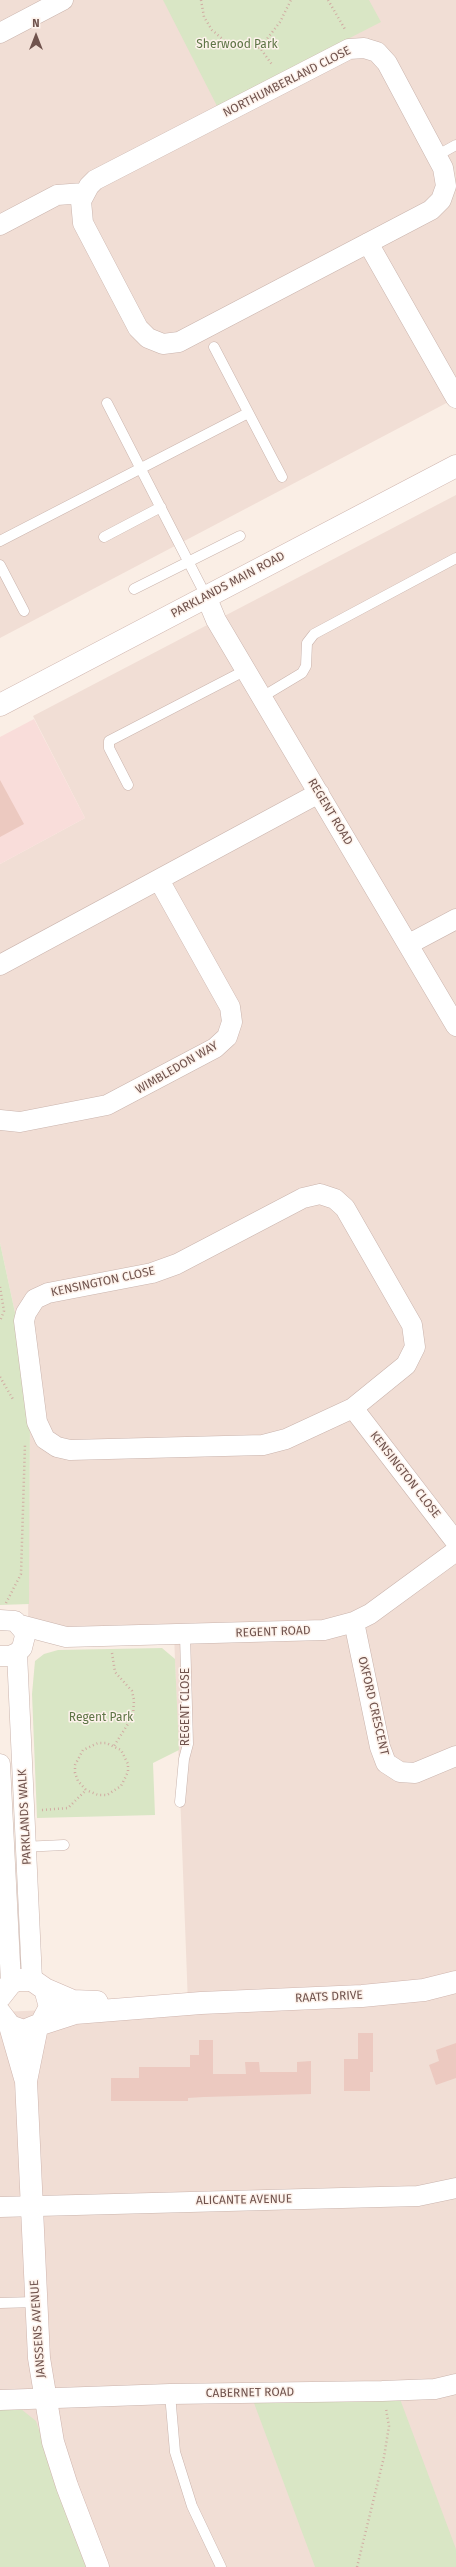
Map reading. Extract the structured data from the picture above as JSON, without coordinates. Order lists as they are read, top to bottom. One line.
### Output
{"streets":{"street":["NORTHUMBERLAND CLOSE","PARKLANDS MAIN ROAD","REGENT ROAD","WIMBLEDON WAY","KENSINGTON CLOSE","OXFORD CRESCENT","PARKLANDS WALK","RAATS DRIVE","ALICANTE AVENUE","JANSSENS AVENUE","CABERNET ROAD"],"lane":["REGENT CLOSE"]},"crossings":[["PARKLANDS MAIN ROAD","REGENT ROAD"],["REGENT ROAD","OXFORD CRESCENT"],["REGENT ROAD","REGENT CLOSE"],["REGENT ROAD","PARKLANDS WALK"],["PARKLANDS WALK","RAATS DRIVE"],["PARKLANDS WALK","JANSSENS AVENUE"],["RAATS DRIVE","JANSSENS AVENUE"],["ALICANTE AVENUE","JANSSENS AVENUE"],["JANSSENS AVENUE","CABERNET ROAD"]],"parks":["Sherwood Park","Regent Park"],"north":"top"}
